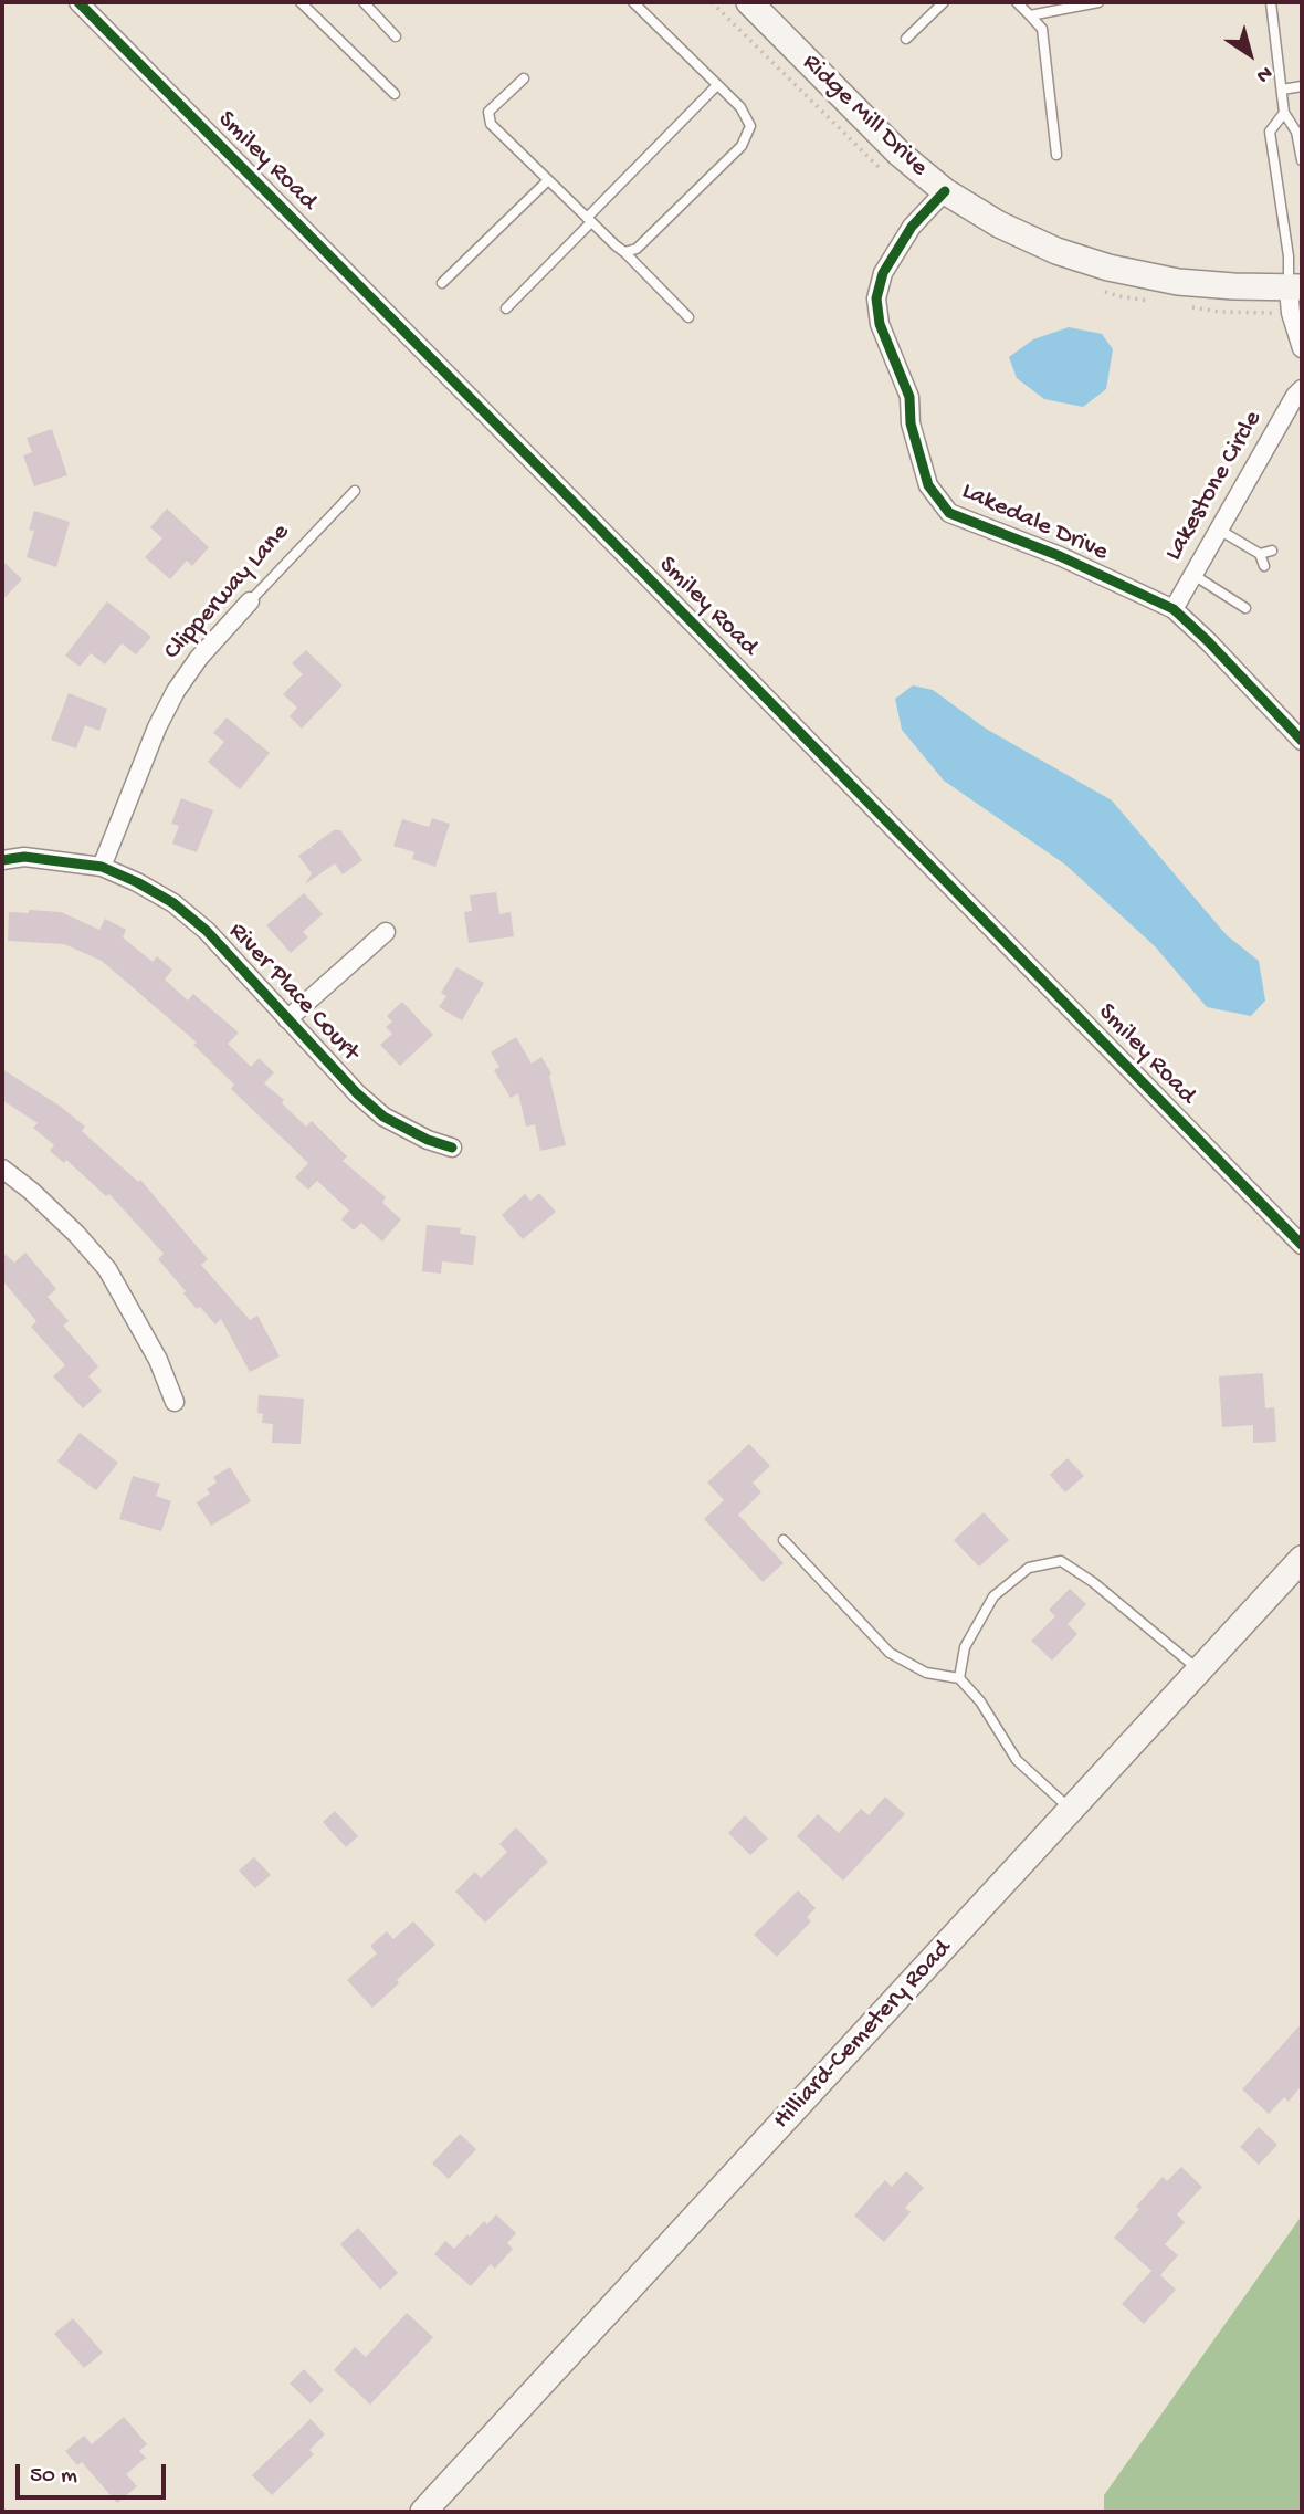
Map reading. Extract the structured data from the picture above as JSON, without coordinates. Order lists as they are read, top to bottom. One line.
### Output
{"streets":{"main road":["Ridge Mill Drive","Hilliard-Cemetery Road"],"street":["Smiley Road","Lakestone Circle","Lakedale Drive","Clipperway Lane","River Place Court"]},"crossings":[["Ridge Mill Drive","Lakedale Drive"],["Lakestone Circle","Lakedale Drive"],["Clipperway Lane","River Place Court"]],"scale_bar":"50 m","north":"bottom right"}
